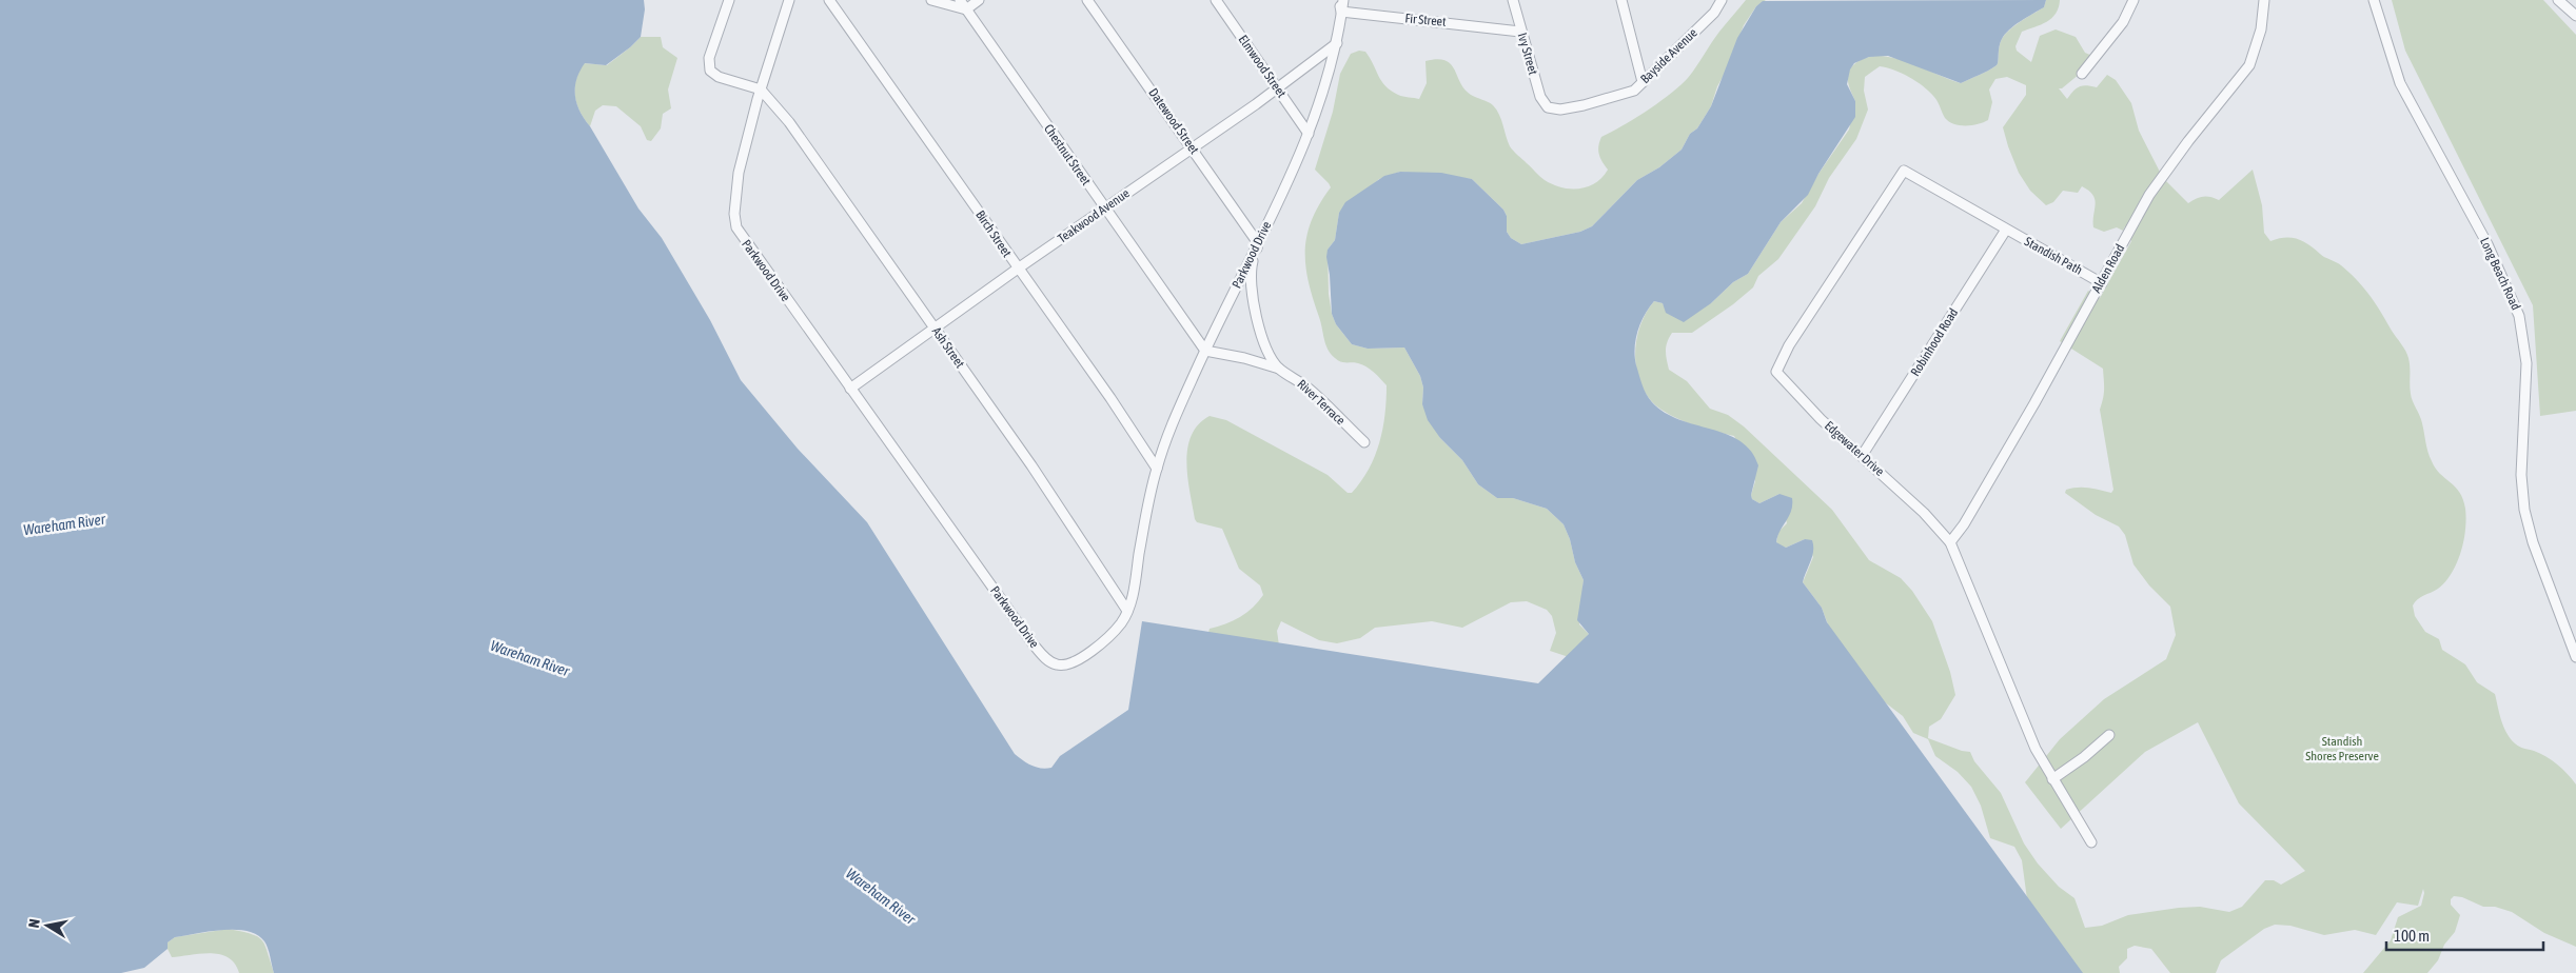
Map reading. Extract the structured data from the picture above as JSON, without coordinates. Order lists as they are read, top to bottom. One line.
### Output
{"streets":{"street":["Fir Street","Ivy Street","Bayside Avenue","Elmwood Street","Datewood Street","Chestnut Street","Teakwood Avenue","Birch Street","Parkwood Drive","Standish Path","Alden Road","Long Beach Road","Robinhood Road","Ash Street","River Terrace","Edgewater Drive"]},"crossings":[["Fir Street","Ivy Street"],["Fir Street","Parkwood Drive"],["Ivy Street","Bayside Avenue"],["Elmwood Street","Teakwood Avenue"],["Elmwood Street","Parkwood Drive"],["Datewood Street","Teakwood Avenue"],["Datewood Street","Parkwood Drive"],["Datewood Street","River Terrace"],["Chestnut Street","Teakwood Avenue"],["Chestnut Street","Parkwood Drive"],["Teakwood Avenue","Birch Street"],["Teakwood Avenue","Parkwood Drive"],["Teakwood Avenue","Ash Street"],["Birch Street","Parkwood Drive"],["Parkwood Drive","Ash Street"],["Parkwood Drive","River Terrace"],["Standish Path","Alden Road"],["Standish Path","Robinhood Road"],["Standish Path","Edgewater Drive"],["Alden Road","Edgewater Drive"],["Robinhood Road","Edgewater Drive"]],"water":["Wareham River"],"parks":["Standish Shores Preserve"],"scale_bar":"100 m","north":"left"}
